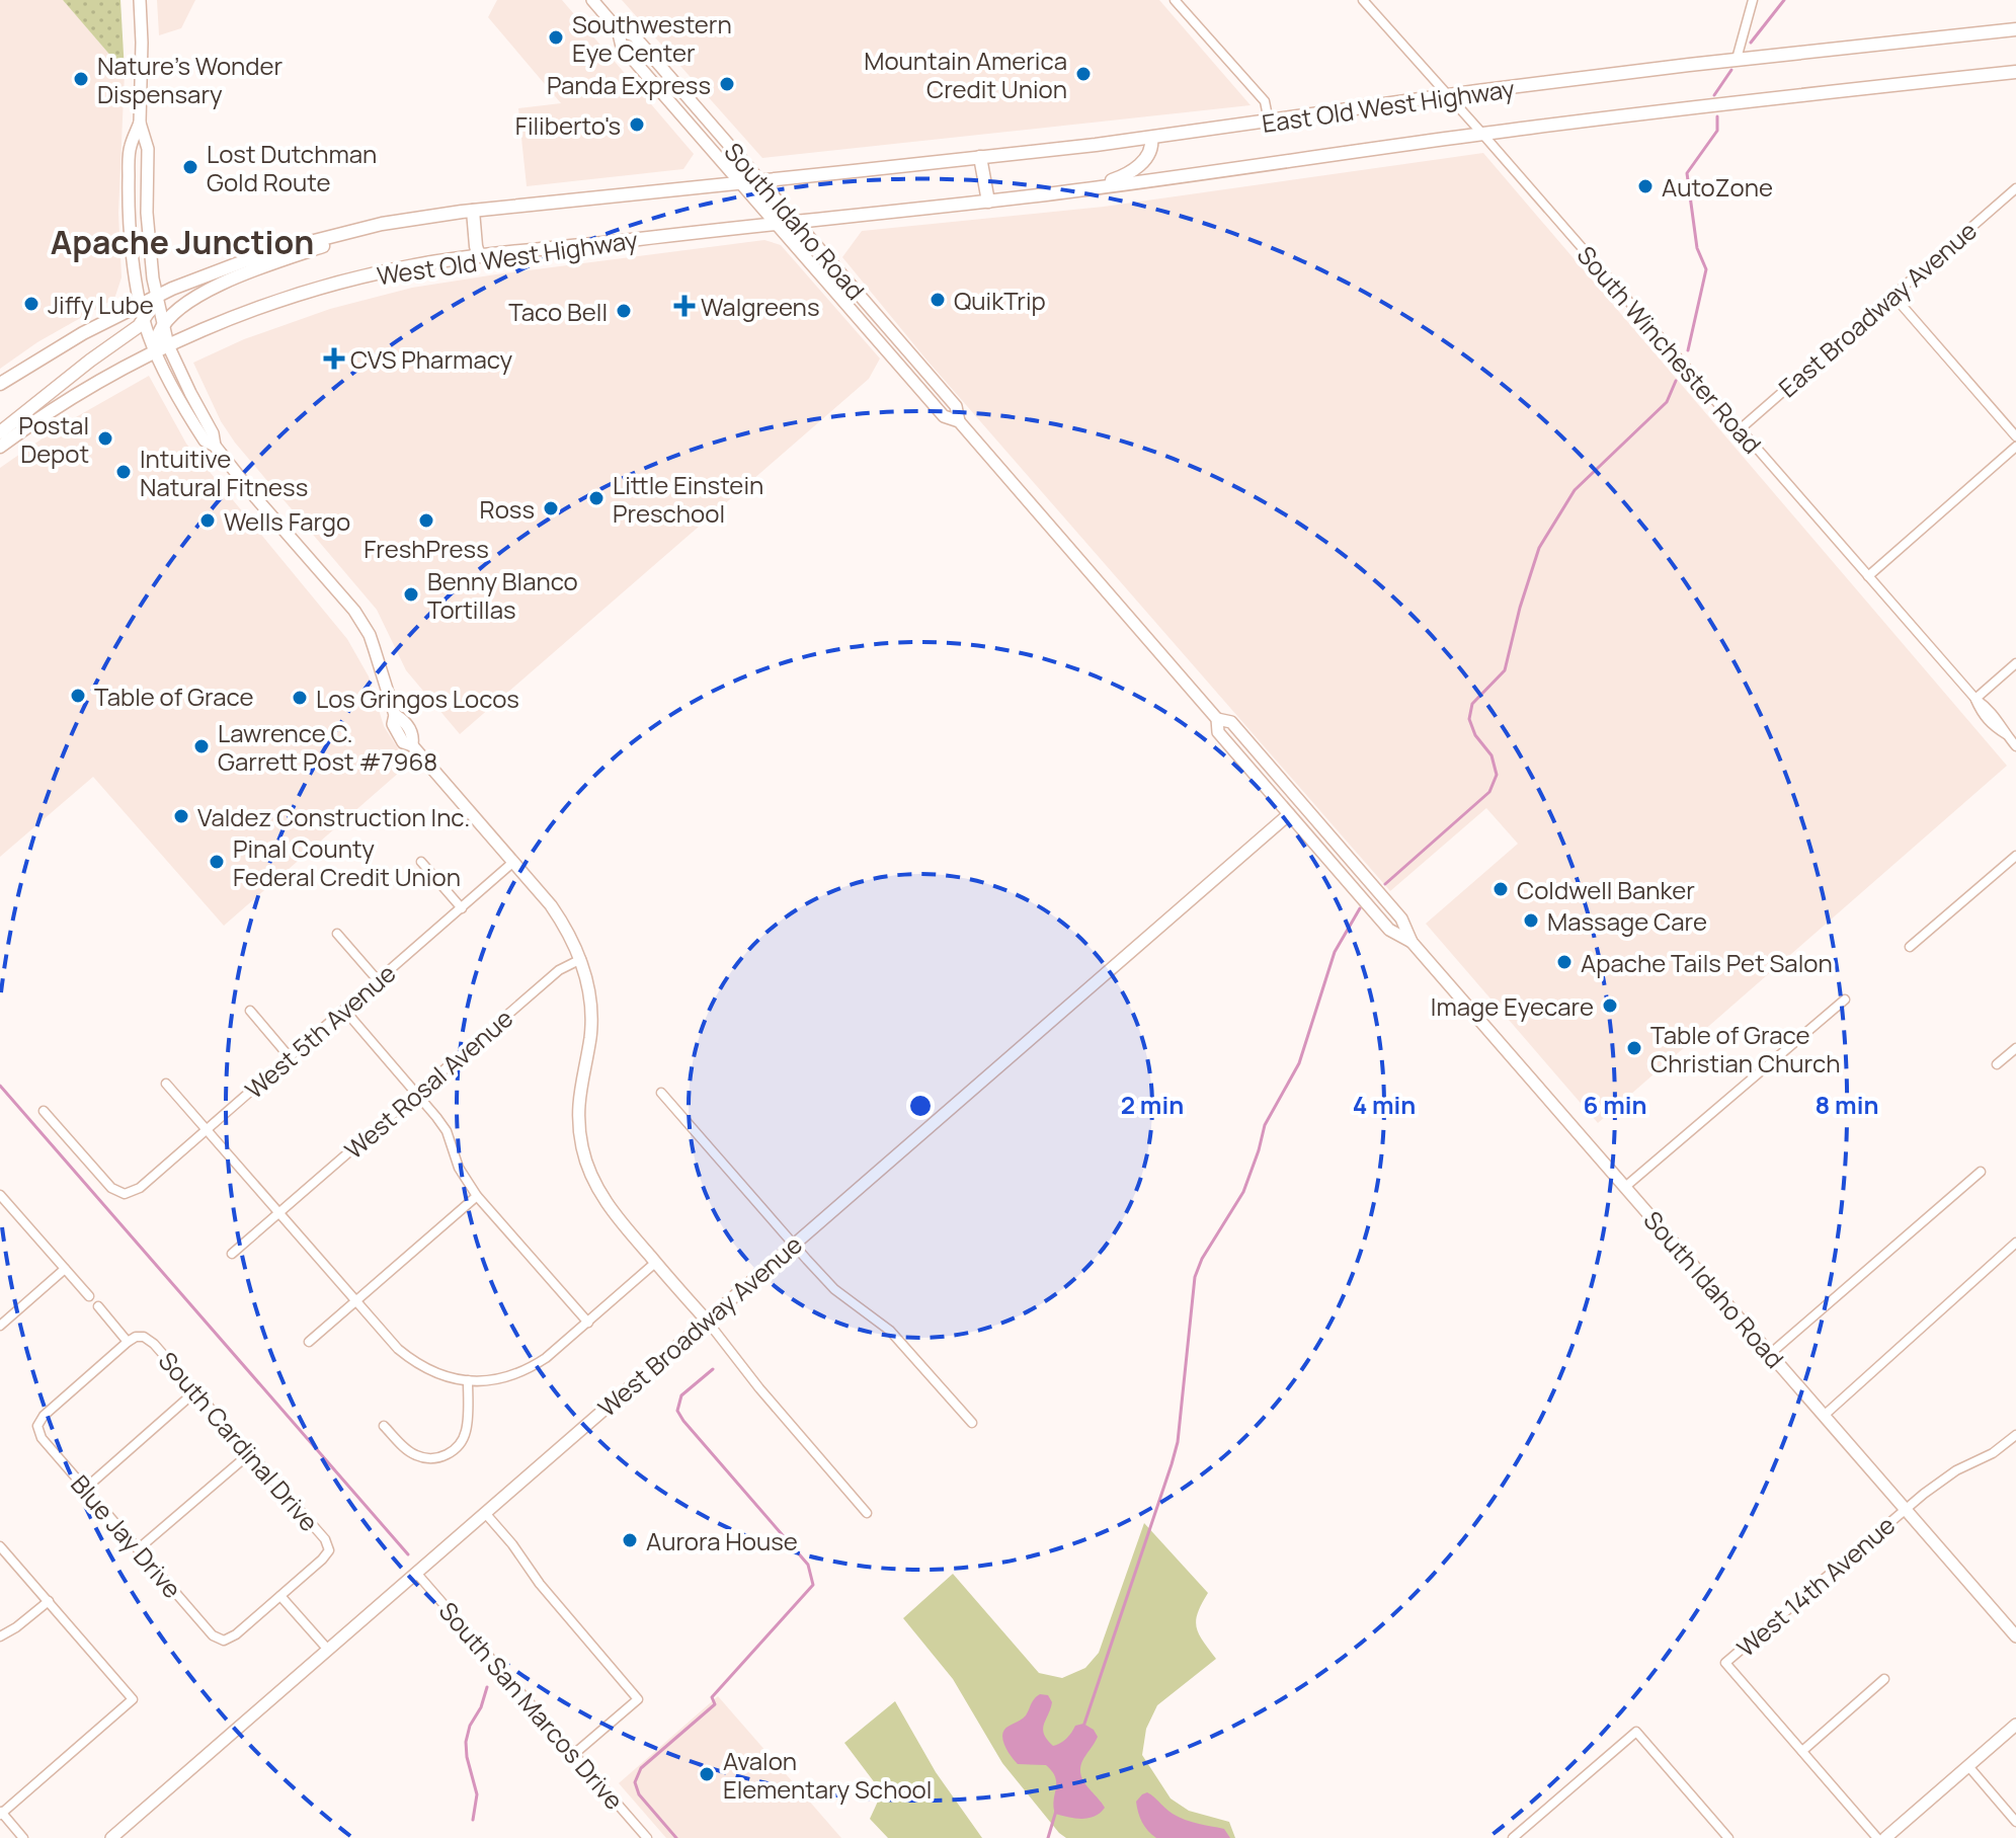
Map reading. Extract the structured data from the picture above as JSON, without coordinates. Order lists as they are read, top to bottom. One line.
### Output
{"streets":{"main road":["East Old West Highway","South Idaho Road","West Old West Highway","West Broadway Avenue"],"street":["East Broadway Avenue","South Winchester Road","West 5th Avenue","West Rosal Avenue","South Cardinal Drive","Blue Jay Drive","West 14th Avenue","South San Marcos Drive"]},"crossings":[["East Old West Highway","South Idaho Road"],["East Old West Highway","West Old West Highway"],["East Old West Highway","South Winchester Road"],["South Idaho Road","West Old West Highway"],["South Idaho Road","West Broadway Avenue"],["South Idaho Road","West 14th Avenue"],["East Broadway Avenue","South Winchester Road"],["West Broadway Avenue","South San Marcos Drive"],["South Cardinal Drive","Blue Jay Drive"]],"districts":["Apache Junction"],"places":{"other":["Southwestern Eye Center","Mountain America Credit Union","Nature's Wonder Dispensary","Panda Express","Filiberto's","Lost Dutchman Gold Route","AutoZone","QuikTrip","Jiffy Lube","Taco Bell","Postal Depot","Intuitive Natural Fitness","Little Einstein Preschool","Ross","Wells Fargo","FreshPress","Benny Blanco Tortillas","Table of Grace","Los Gringos Locos","Lawrence C. Garrett Post #7968","Valdez Construction Inc.","Pinal County Federal Credit Union","Coldwell Banker","Massage Care","Apache Tails Pet Salon","Image Eyecare","Table of Grace Christian Church","Aurora House","Avalon Elementary School"],"health":["Walgreens","CVS Pharmacy"]},"rings":["2 min","4 min","6 min","8 min"]}
